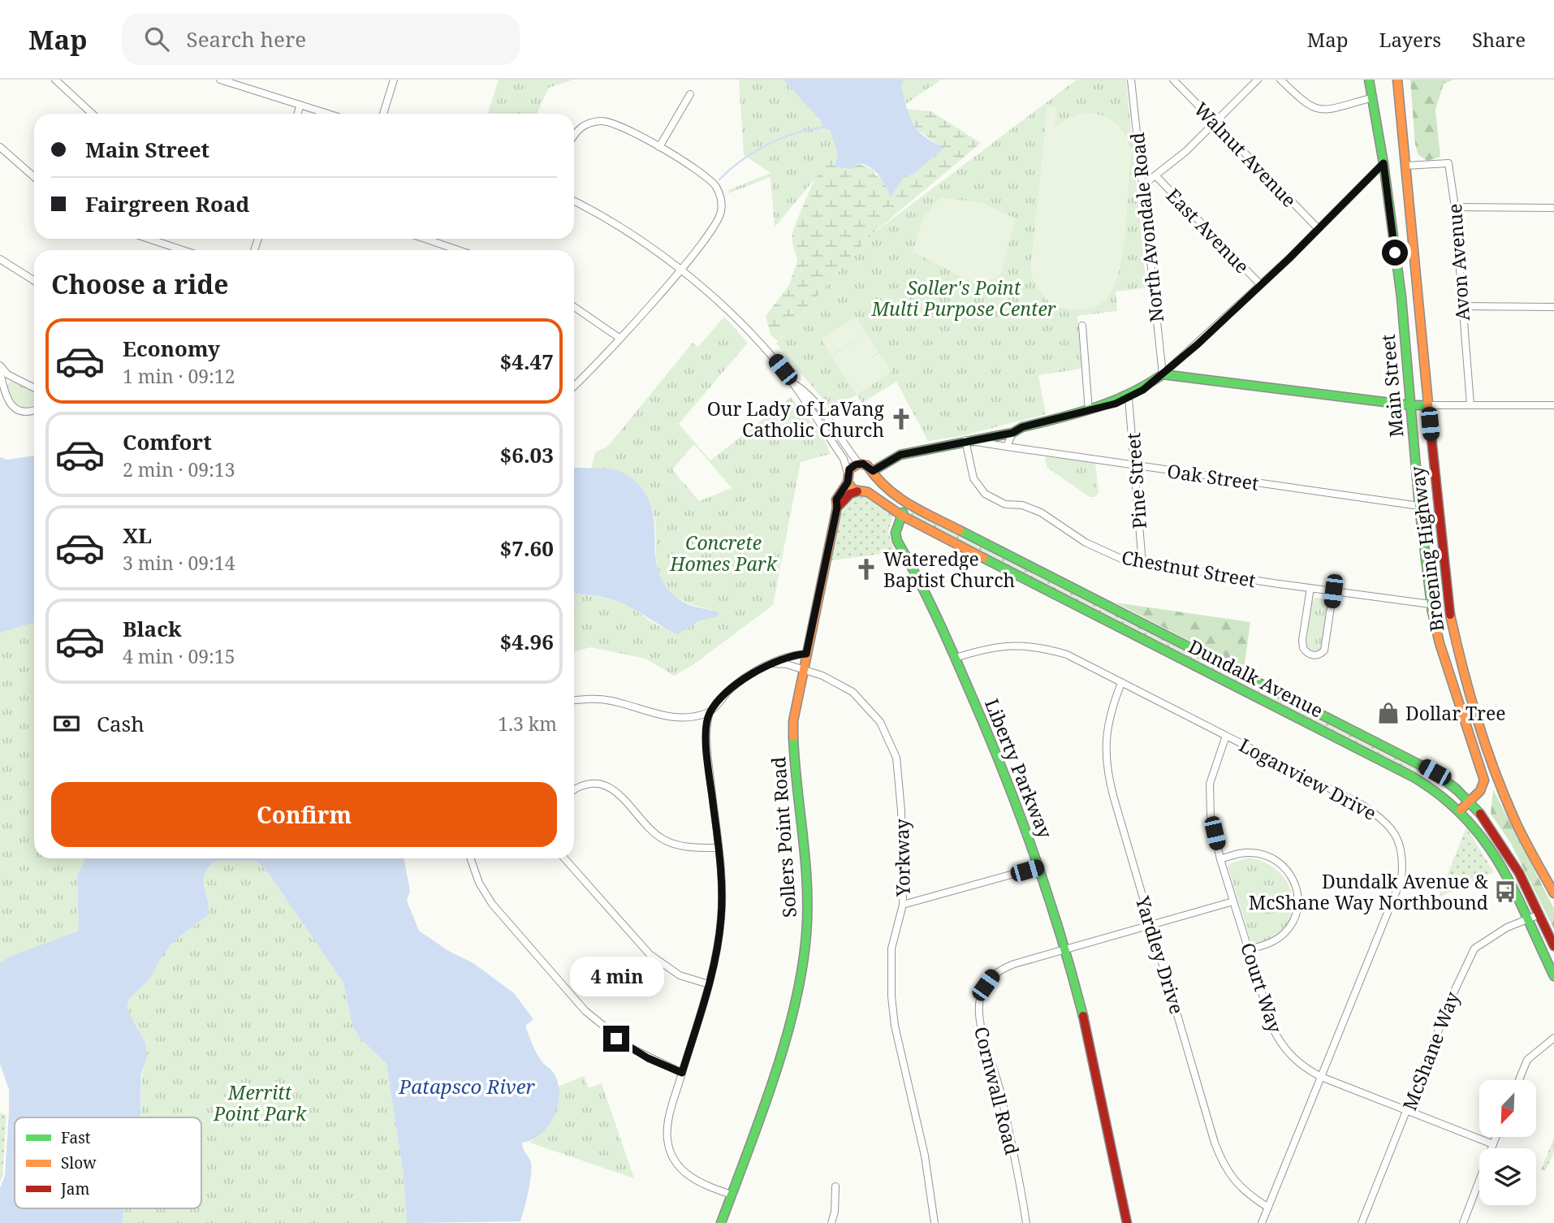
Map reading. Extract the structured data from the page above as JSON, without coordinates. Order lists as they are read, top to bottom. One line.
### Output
{"streets":{"main road":["Main Street","Broening Highway","Dundalk Avenue","Liberty Parkway","Sollers Point Road"],"street":["Walnut Avenue","North Avondale Road","East Avenue","Avon Avenue","Oak Street","Pine Street","Chestnut Street","Loganview Drive","Yorkway","Yardley Drive","Court Way","McShane Way","Cornwall Road"]},"crossings":[["Avon Avenue","Broening Highway"],["Main Street","Oak Street"],["Main Street","Chestnut Street"],["Main Street","Dundalk Avenue"],["Oak Street","Pine Street"],["Oak Street","Chestnut Street"],["Pine Street","Chestnut Street"],["Dundalk Avenue","Liberty Parkway"],["Dundalk Avenue","Sollers Point Road"],["Dundalk Avenue","McShane Way"],["Liberty Parkway","Loganview Drive"],["Liberty Parkway","Cornwall Road"],["Loganview Drive","Yardley Drive"],["Loganview Drive","Court Way"],["Sollers Point Road","Yorkway"],["Yardley Drive","Cornwall Road"],["Court Way","McShane Way"],["Court Way","Cornwall Road"]],"water":["Patapsco River"],"parks":["Soller's Point Multi Purpose Center","Concrete Homes Park","Merritt Point Park"],"places":{"church":["Our Lady of LaVang Catholic Church","Wateredge Baptist Church"],"shop":["Dollar Tree"],"bus stop":["Dundalk Avenue & McShane Way Northbound"]},"legend":["Fast","Slow","Jam"],"north":"bottom left","page":{"header":"Map","search":"Search here","nav":["Map","Layers","Share"],"banner":["Main Street","Fairgreen Road"],"heading":"Choose a ride","list":[{"name":"Economy","note":"1 min · 09:12","value":"$4.47"},{"name":"Comfort","note":"2 min · 09:13","value":"$6.03"},{"name":"XL","note":"3 min · 09:14","value":"$7.60"},{"name":"Black","note":"4 min · 09:15","value":"$4.96"}],"pay":["Cash","1.3 km"],"buttons":"Confirm","bubble":"4 min"}}
